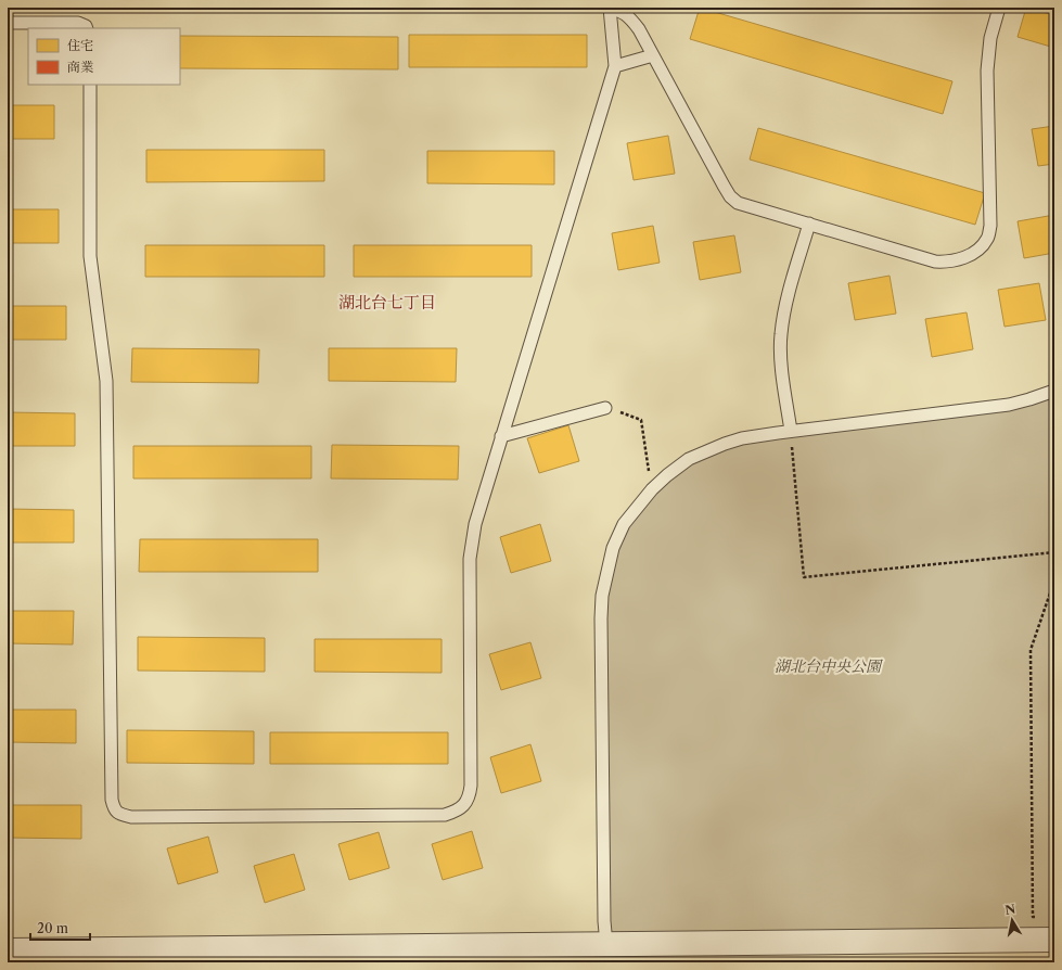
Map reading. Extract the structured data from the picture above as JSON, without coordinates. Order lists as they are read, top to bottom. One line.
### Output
{"districts":["湖北台七丁目"],"parks":["湖北台中央公園"],"legend":["住宅","商業"],"scale_bar":"20 m","north":"top"}
